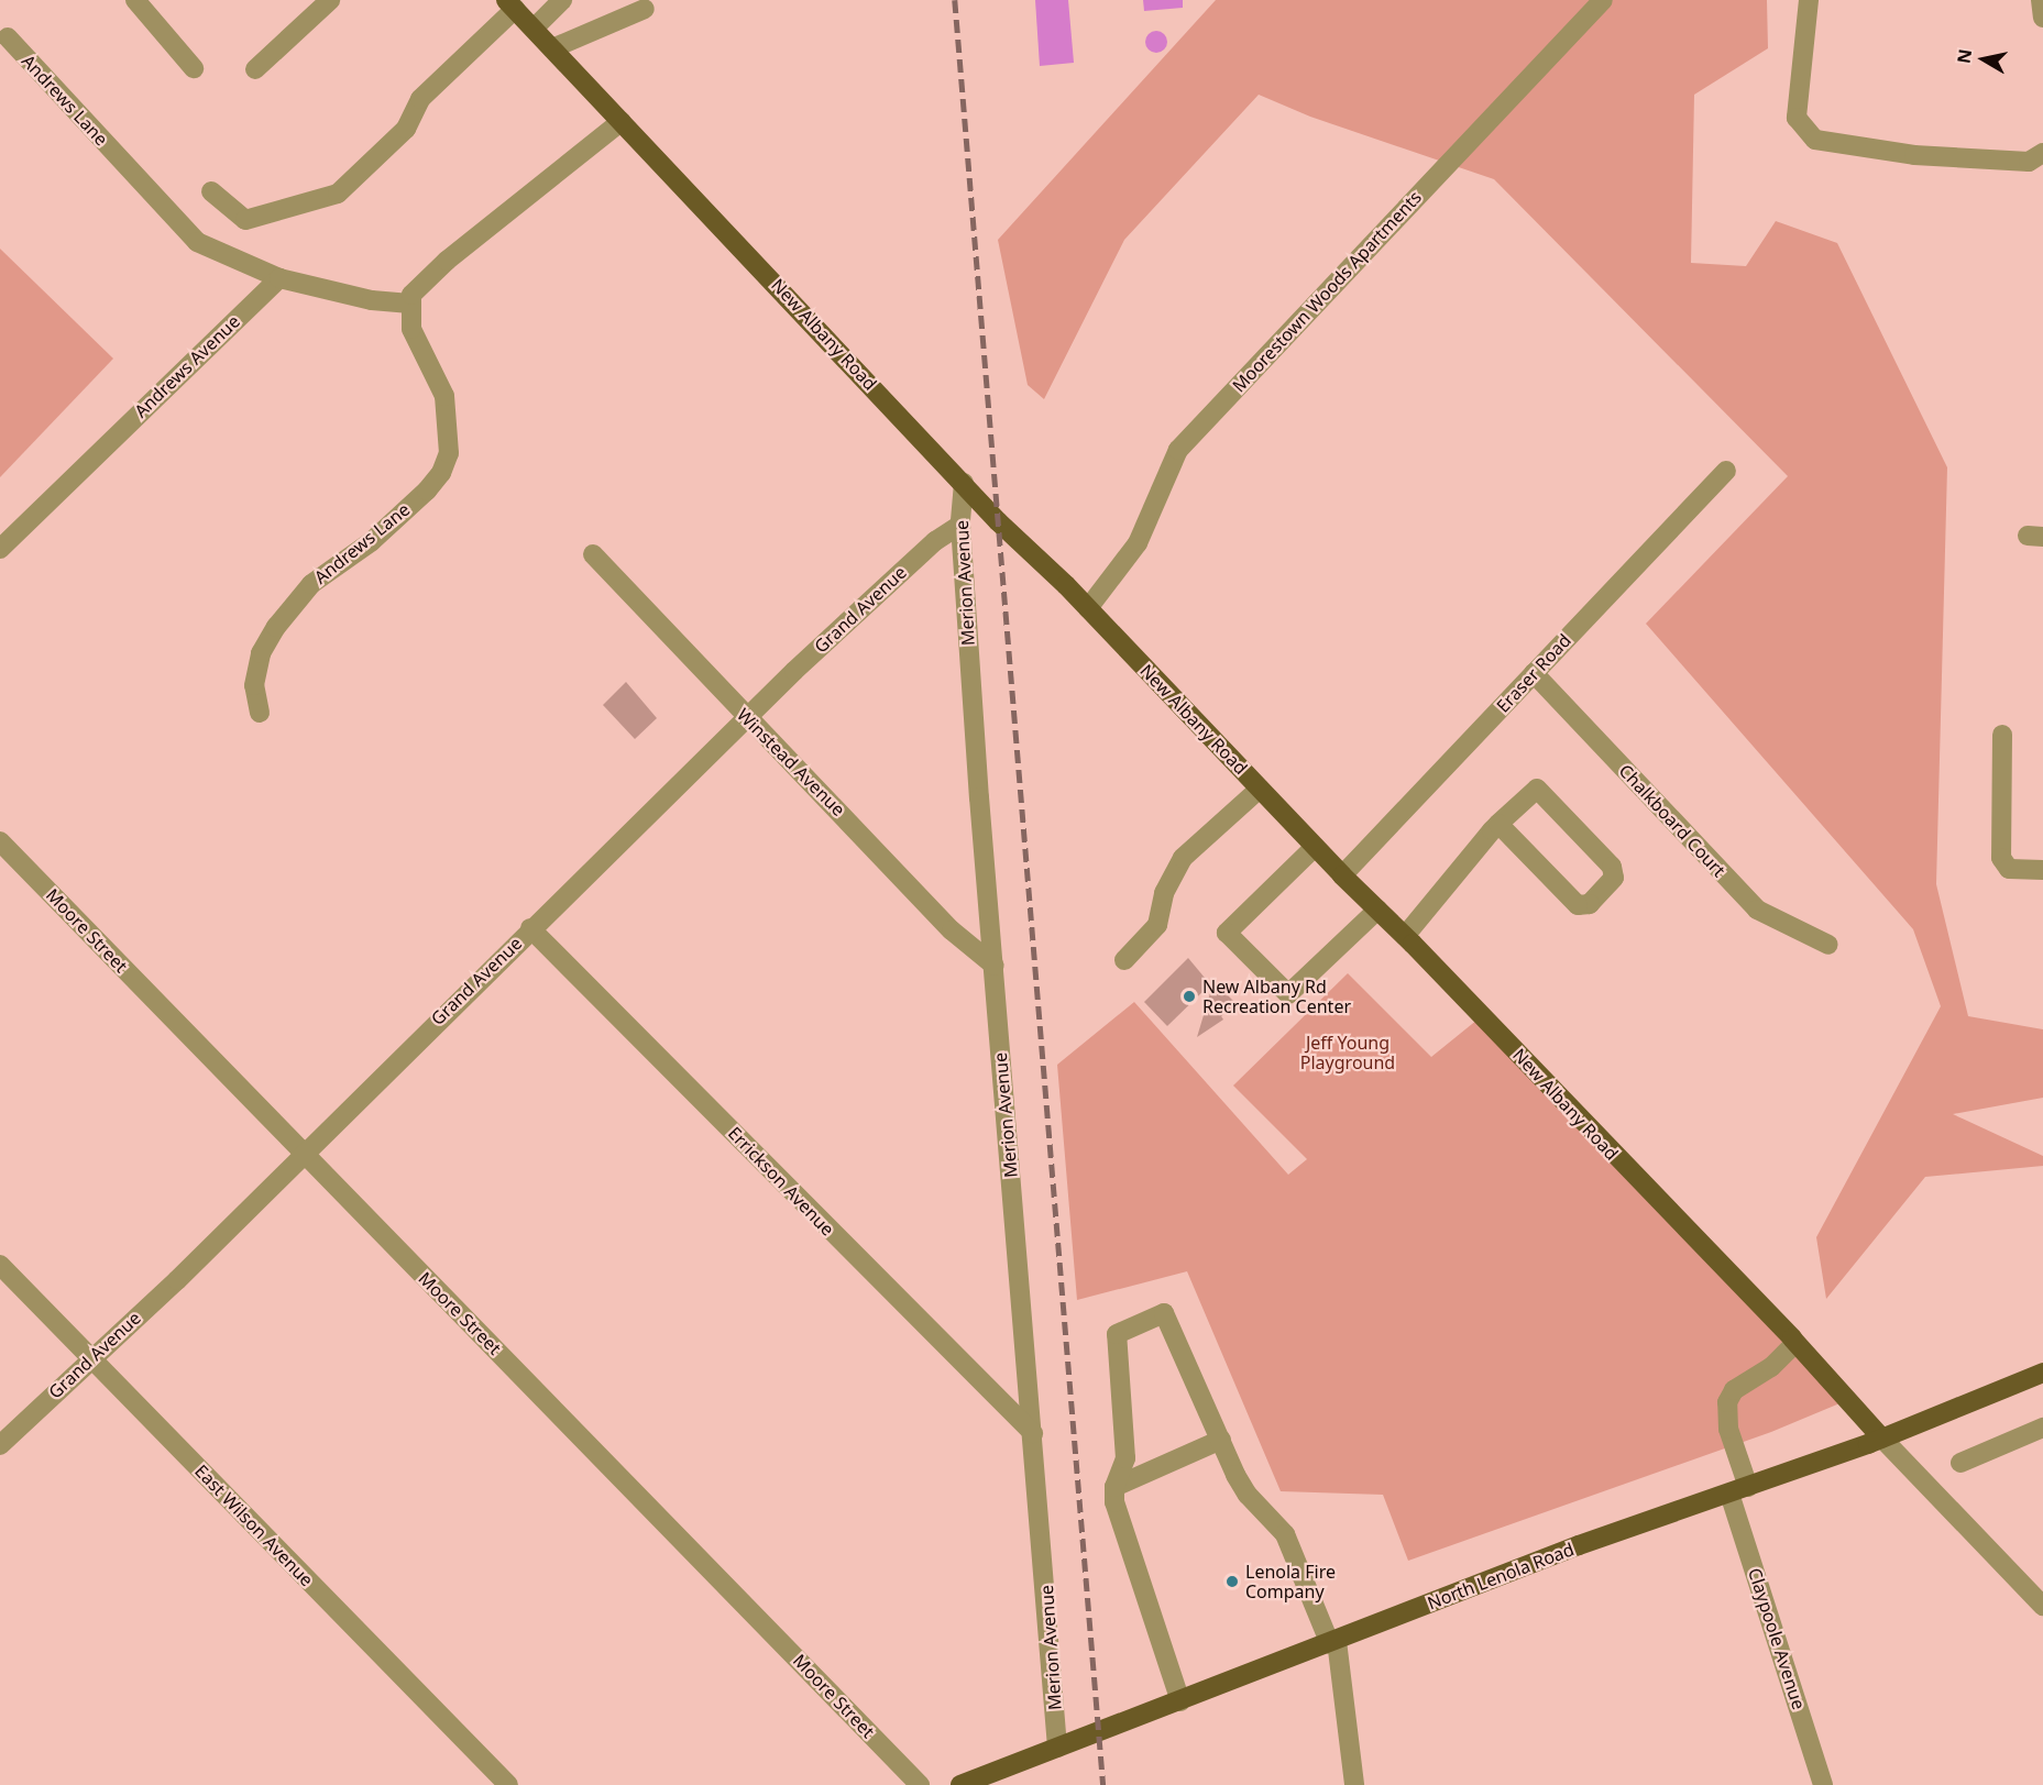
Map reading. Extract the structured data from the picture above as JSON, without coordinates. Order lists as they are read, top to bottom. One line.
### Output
{"streets":{"main road":["New Albany Road","North Lenola Road"],"street":["Andrews Lane","Moorestown Woods Apartments","Andrews Avenue","Merion Avenue","Grand Avenue","Eraser Road","Winstead Avenue","Chalkboard Court","Moore Street","Errickson Avenue","East Wilson Avenue","Claypoole Avenue"]},"crossings":[["Andrews Lane","Andrews Avenue"],["Moorestown Woods Apartments","New Albany Road"],["New Albany Road","Merion Avenue"],["New Albany Road","Eraser Road"],["New Albany Road","North Lenola Road"],["Merion Avenue","Grand Avenue"],["Merion Avenue","Winstead Avenue"],["Merion Avenue","Errickson Avenue"],["Merion Avenue","North Lenola Road"],["Grand Avenue","Winstead Avenue"],["Grand Avenue","Moore Street"],["Grand Avenue","Errickson Avenue"],["Grand Avenue","East Wilson Avenue"],["Eraser Road","Chalkboard Court"],["North Lenola Road","Claypoole Avenue"]],"parks":["Jeff Young Playground"],"places":["New Albany Rd Recreation Center","Lenola Fire Company"],"north":"left"}
